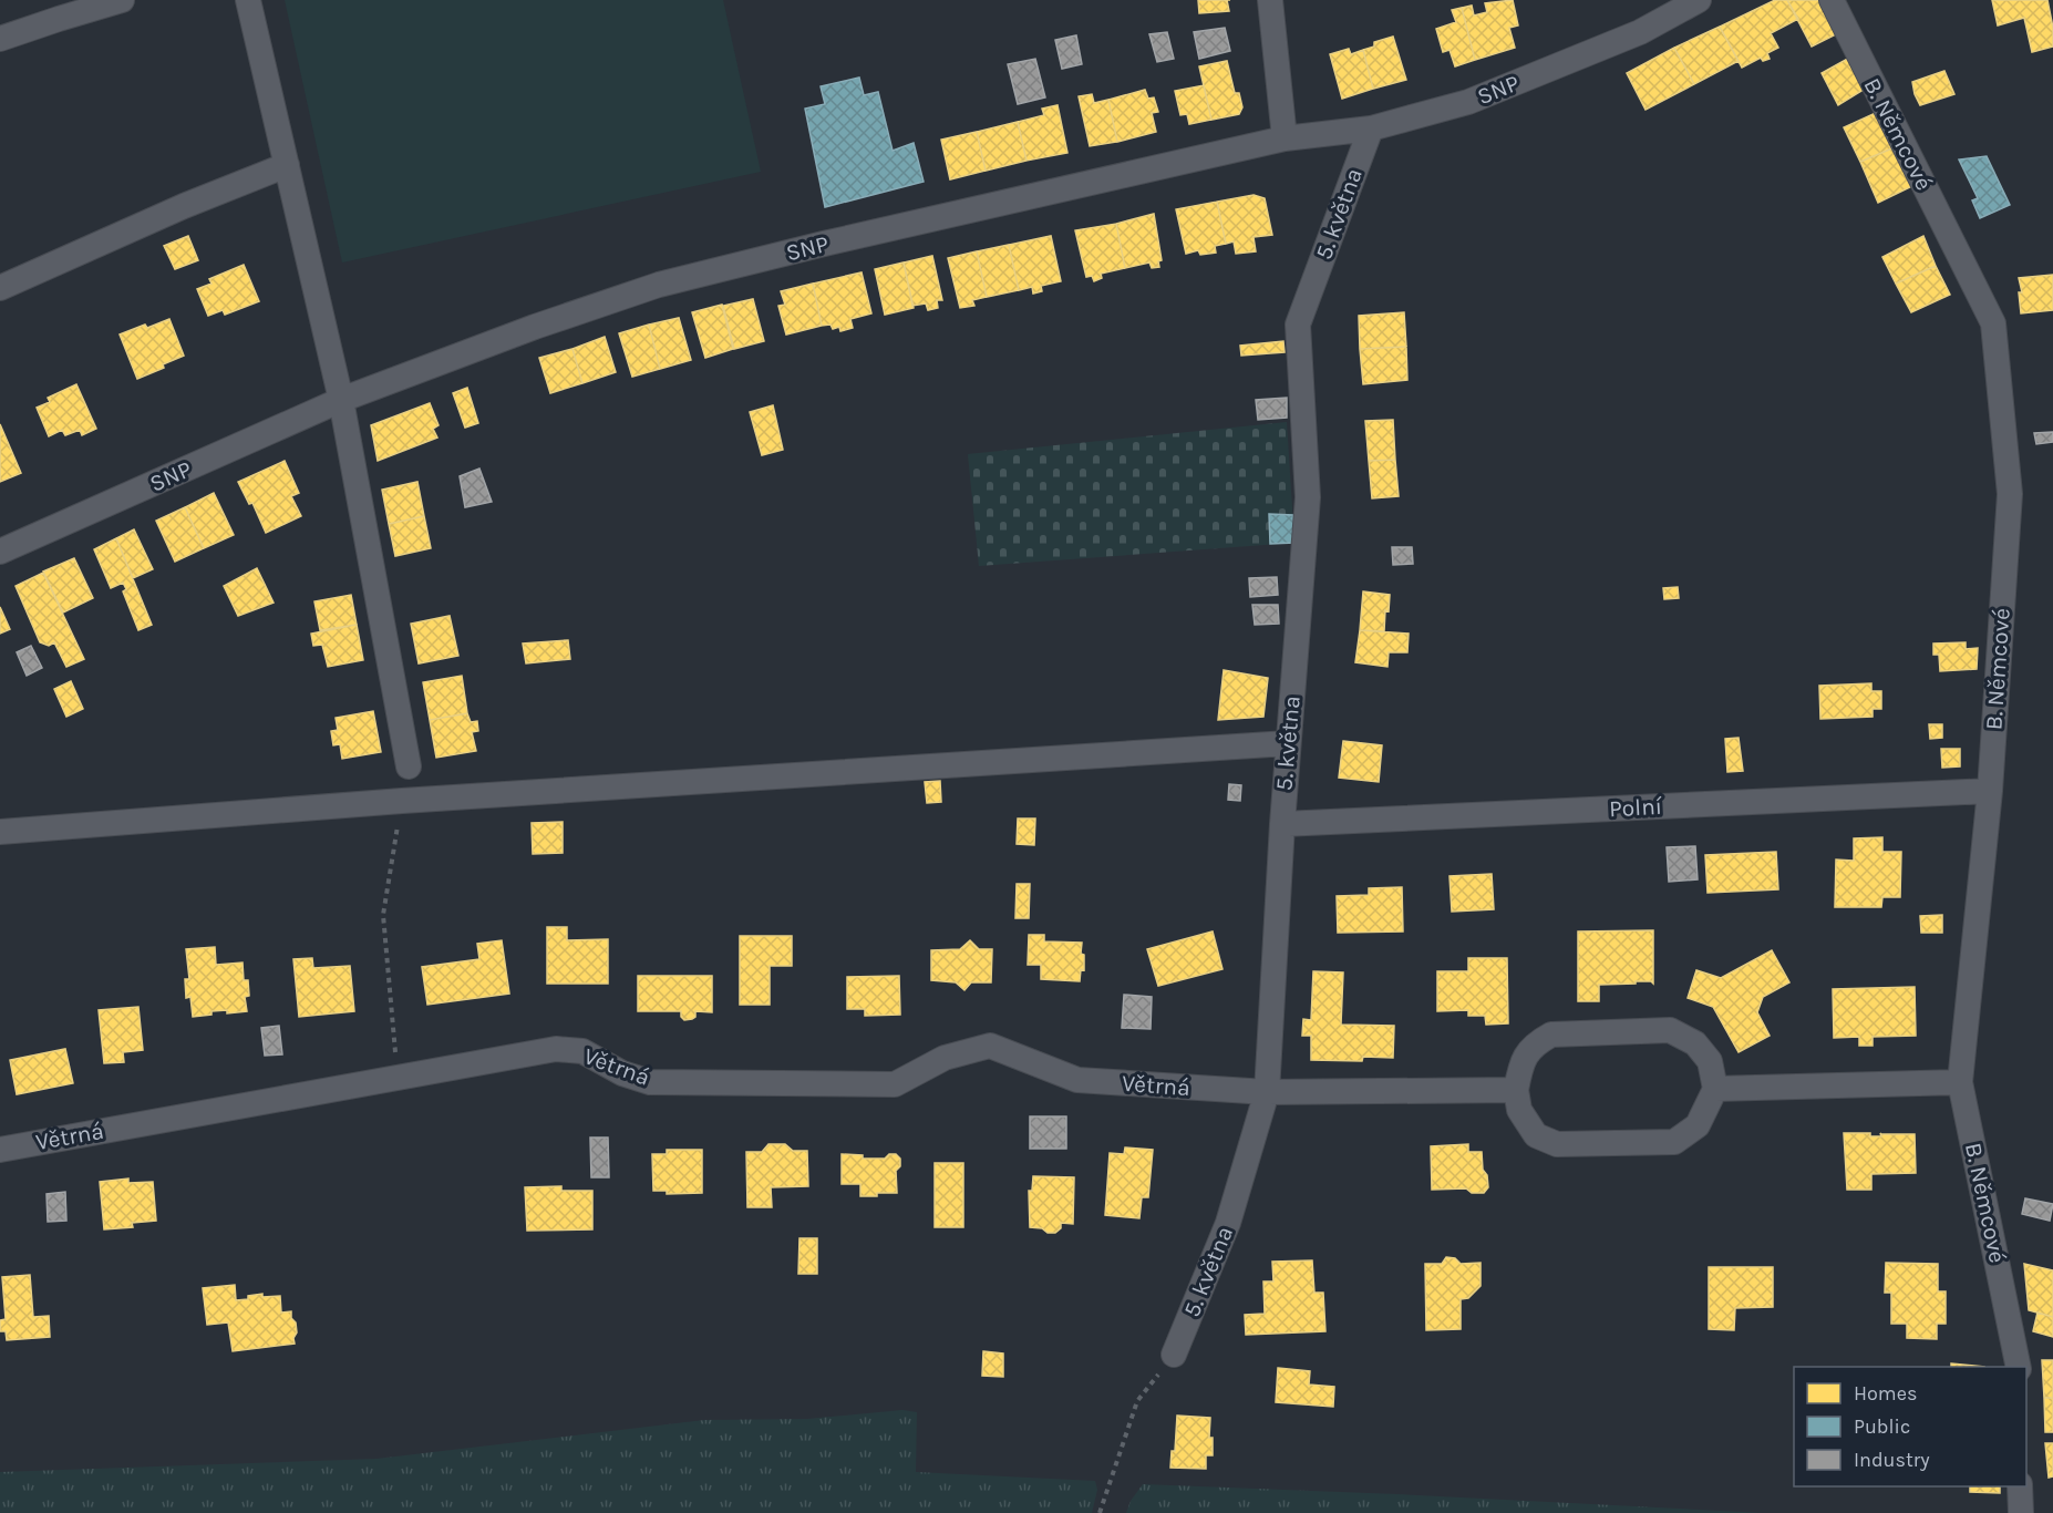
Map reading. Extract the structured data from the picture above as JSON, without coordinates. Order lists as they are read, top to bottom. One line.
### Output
{"streets":{"street":["SNP","B. Němcové","5. května","Polní","Větrná"]},"crossings":[["SNP","5. května"],["B. Němcové","Polní"],["5. května","Polní"],["5. května","Větrná"]],"legend":["Homes","Public","Industry"]}
